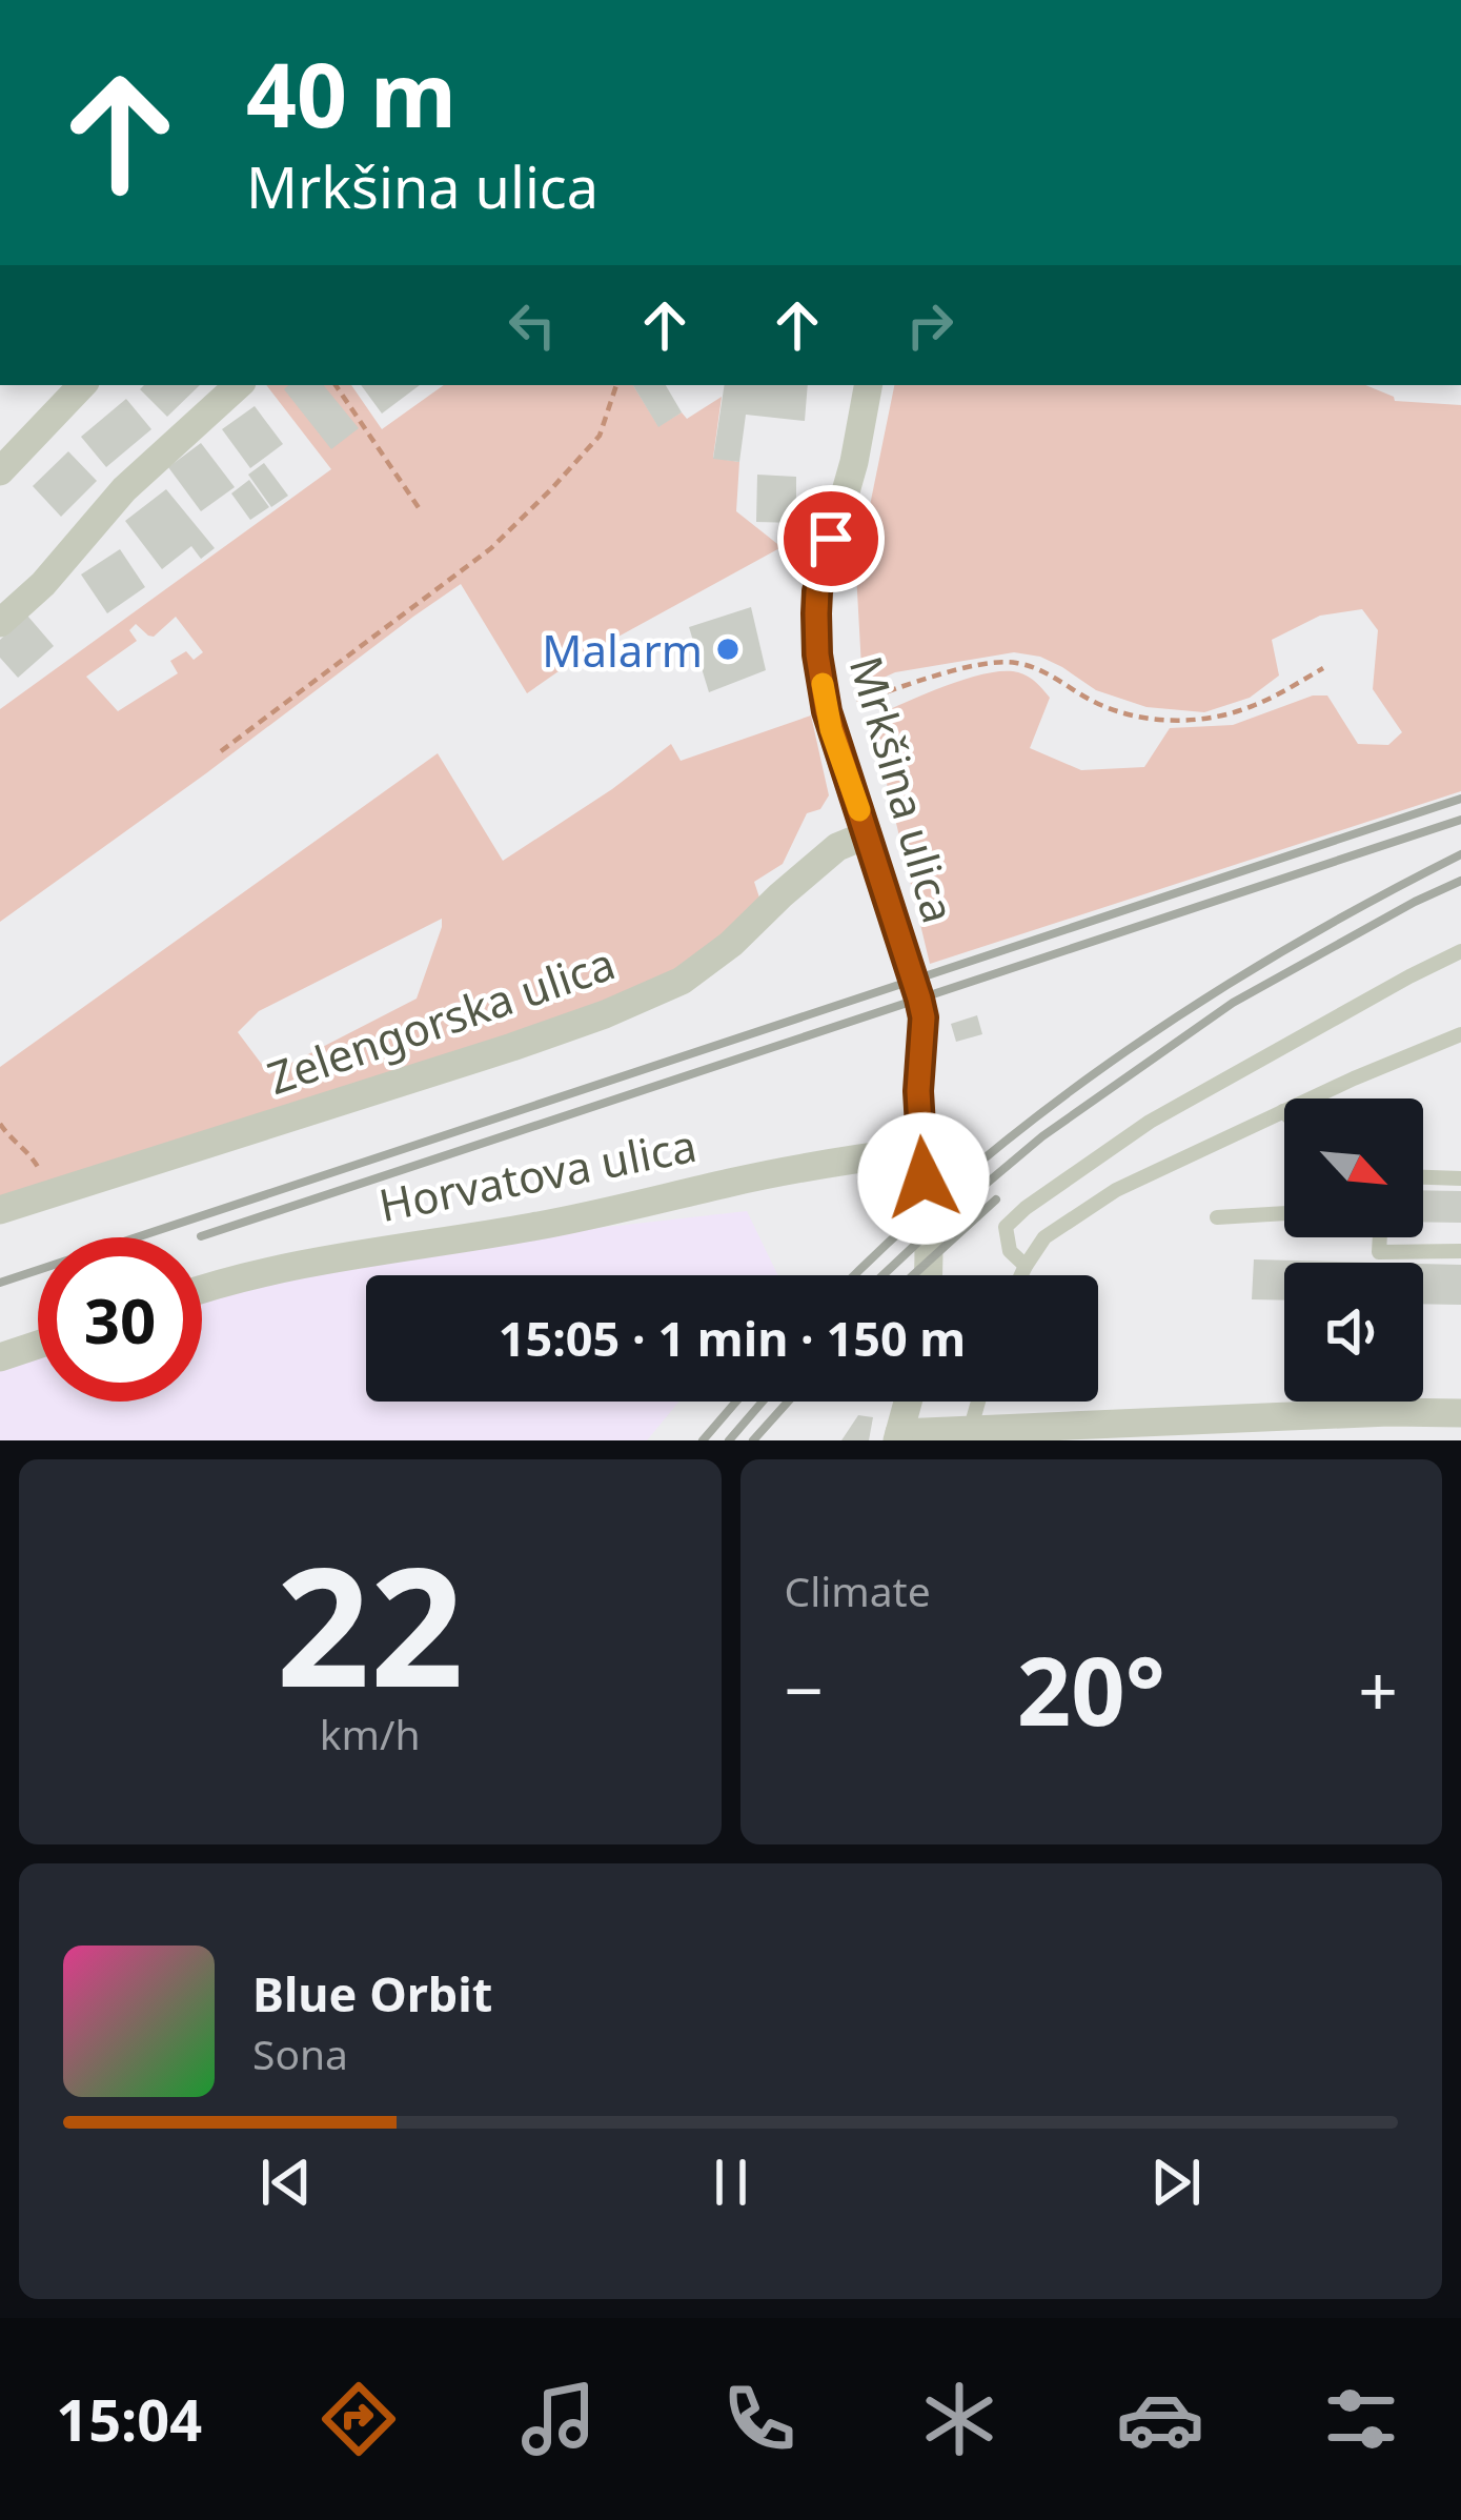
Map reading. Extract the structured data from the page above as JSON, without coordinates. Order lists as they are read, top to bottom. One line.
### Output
{"streets":{"street":["Mrkšina ulica","Zelengorska ulica","Horvatova ulica"]},"crossings":[["Mrkšina ulica","Zelengorska ulica"],["Mrkšina ulica","Horvatova ulica"]],"places":["Malarm"],"north":"bottom right","page":{"turn":["40 m","Mrkšina ulica"],"limit":"30","trip":"15:05 · 1 min · 150 m","tile":[["22","km/h"],"Climate"],"heat":["−","20°","+"],"song":["Blue Orbit","Sona"],"tabs":"15:04"}}
